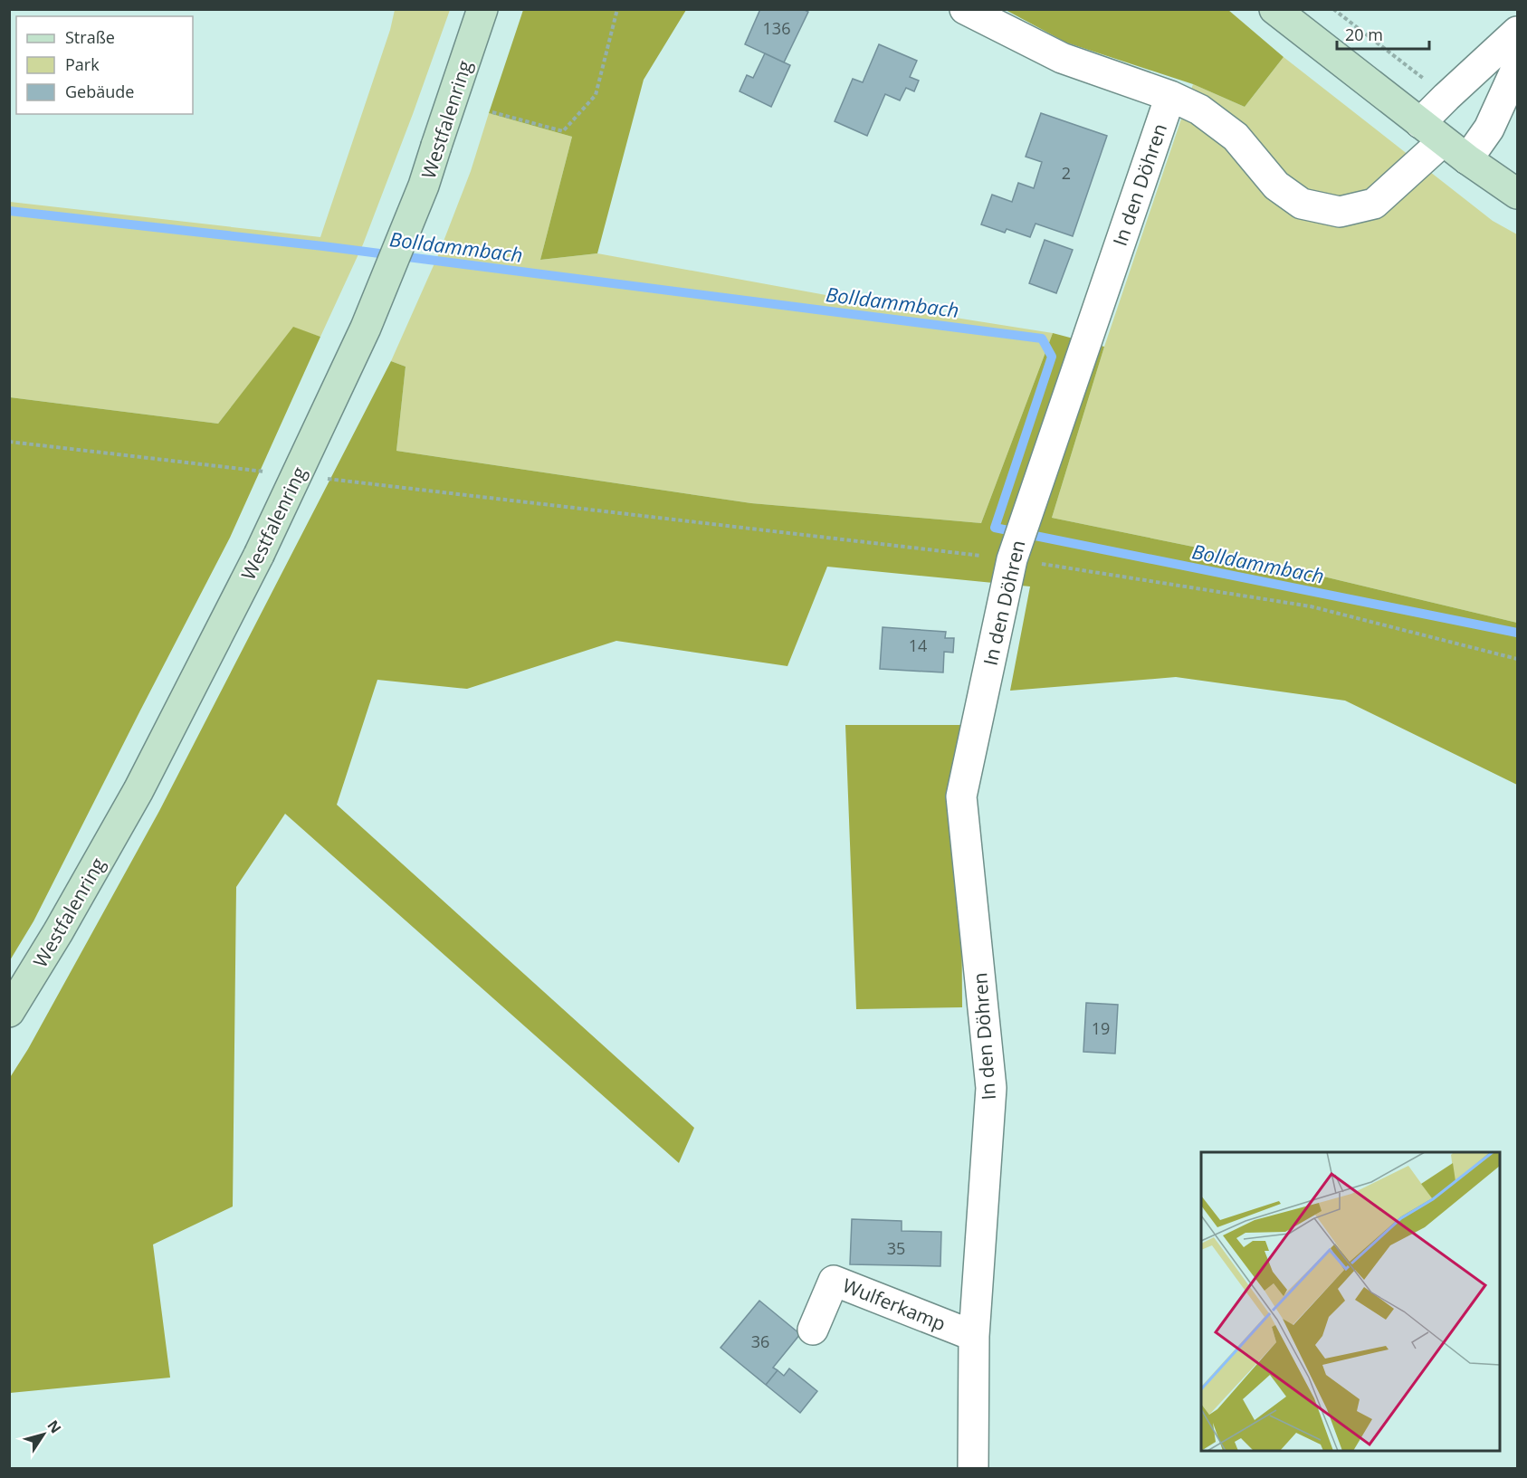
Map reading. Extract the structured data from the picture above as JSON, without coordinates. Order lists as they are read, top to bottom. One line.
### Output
{"streets":{"main road":["Westfalenring"],"street":["In den Döhren","Wulferkamp"]},"crossings":[["In den Döhren","Wulferkamp"]],"water":["Bolldammbach"],"house_numbers":["136","2","14","19","35","36"],"legend":["Straße","Park","Gebäude"],"scale_bar":"20 m","north":"top right"}
